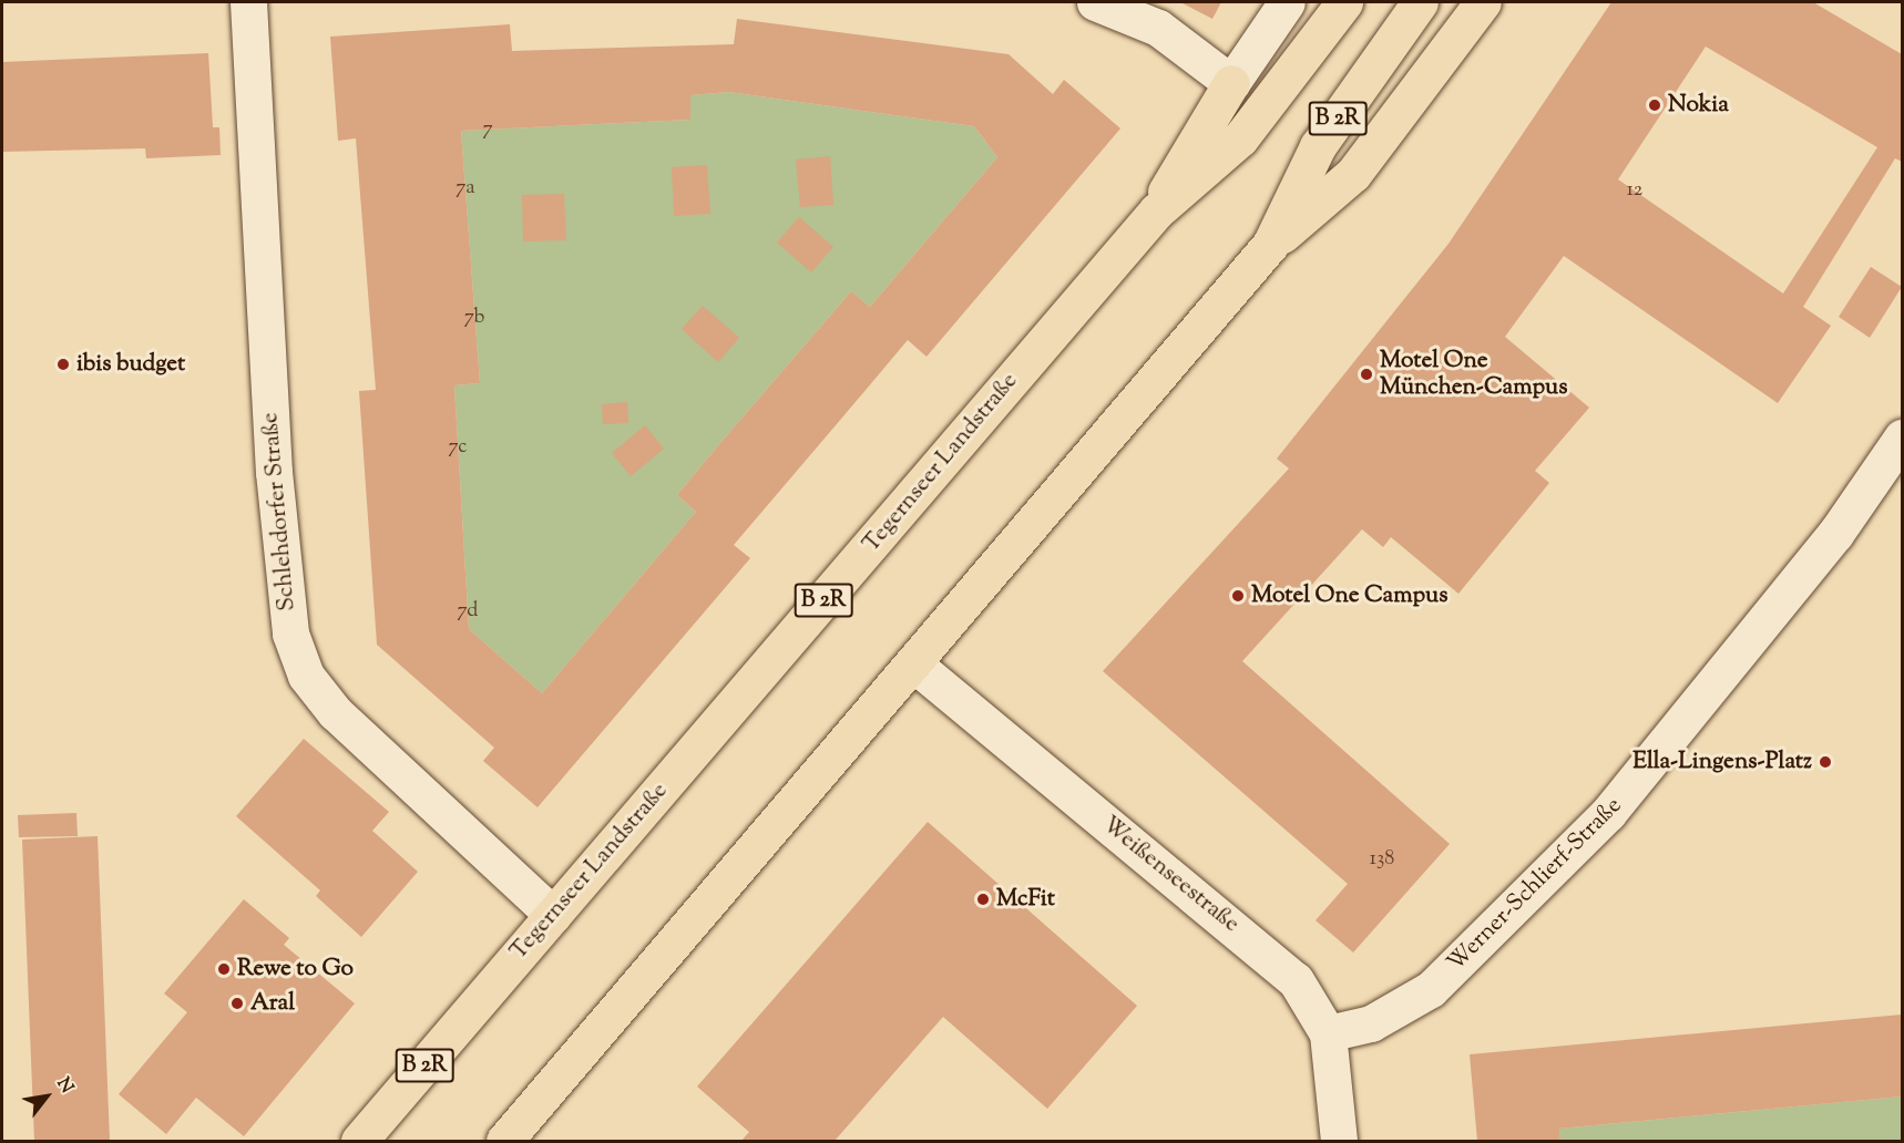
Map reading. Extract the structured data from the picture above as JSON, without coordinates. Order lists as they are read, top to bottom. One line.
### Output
{"streets":{"highway":["B 2R","Tegernseer Landstraße"],"street":["Schlehdorfer Straße","Weißenseestraße","Werner-Schlierf-Straße"]},"crossings":[["B 2R","Weißenseestraße"],["Tegernseer Landstraße","Schlehdorfer Straße"],["Weißenseestraße","Werner-Schlierf-Straße"]],"places":["Nokia","ibis budget","Motel One München-Campus","Motel One Campus","Ella-Lingens-Platz","McFit","Rewe to Go","Aral"],"house_numbers":["7","7a","12","7b","7c","7d","138"],"north":"top right"}
